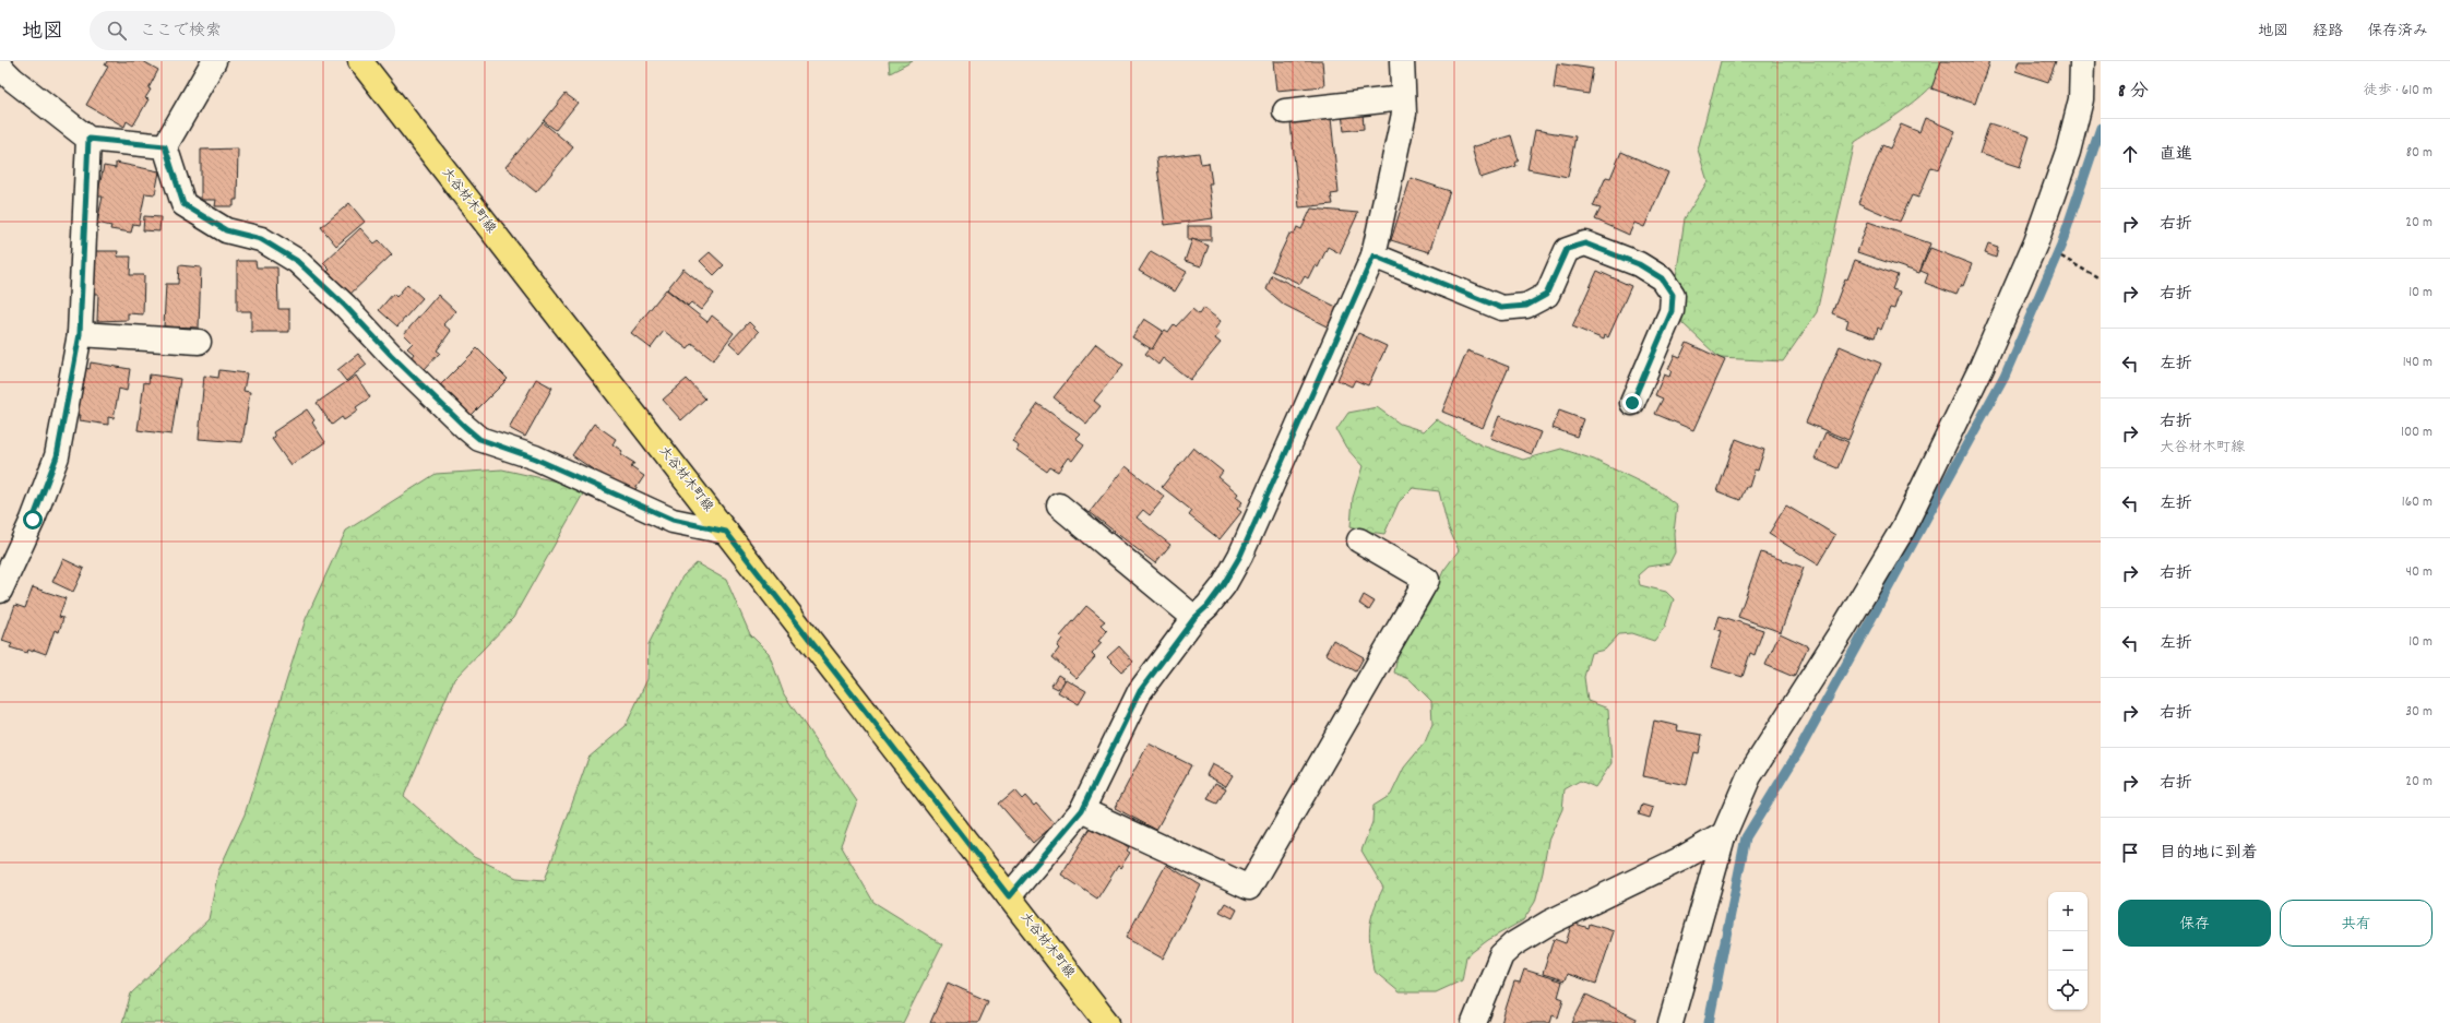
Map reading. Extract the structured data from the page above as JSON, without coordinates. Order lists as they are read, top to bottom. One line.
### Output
{"streets":{"main road":["大谷材木町線"]},"page":{"header":"地図","search":"ここで検索","nav":["地図","経路","保存済み"],"heading":["8 分","徒歩 · 610 m"],"list":[["直進","80 m"],["右折","20 m"],["右折","10 m"],["左折","140 m"],["右折","大谷材木町線","100 m"],["左折","160 m"],["右折","40 m"],["左折","10 m"],["右折","30 m"],["右折","20 m"],"目的地に到着"],"buttons":["保存","共有"],"map_buttons":["+","−"]}}
